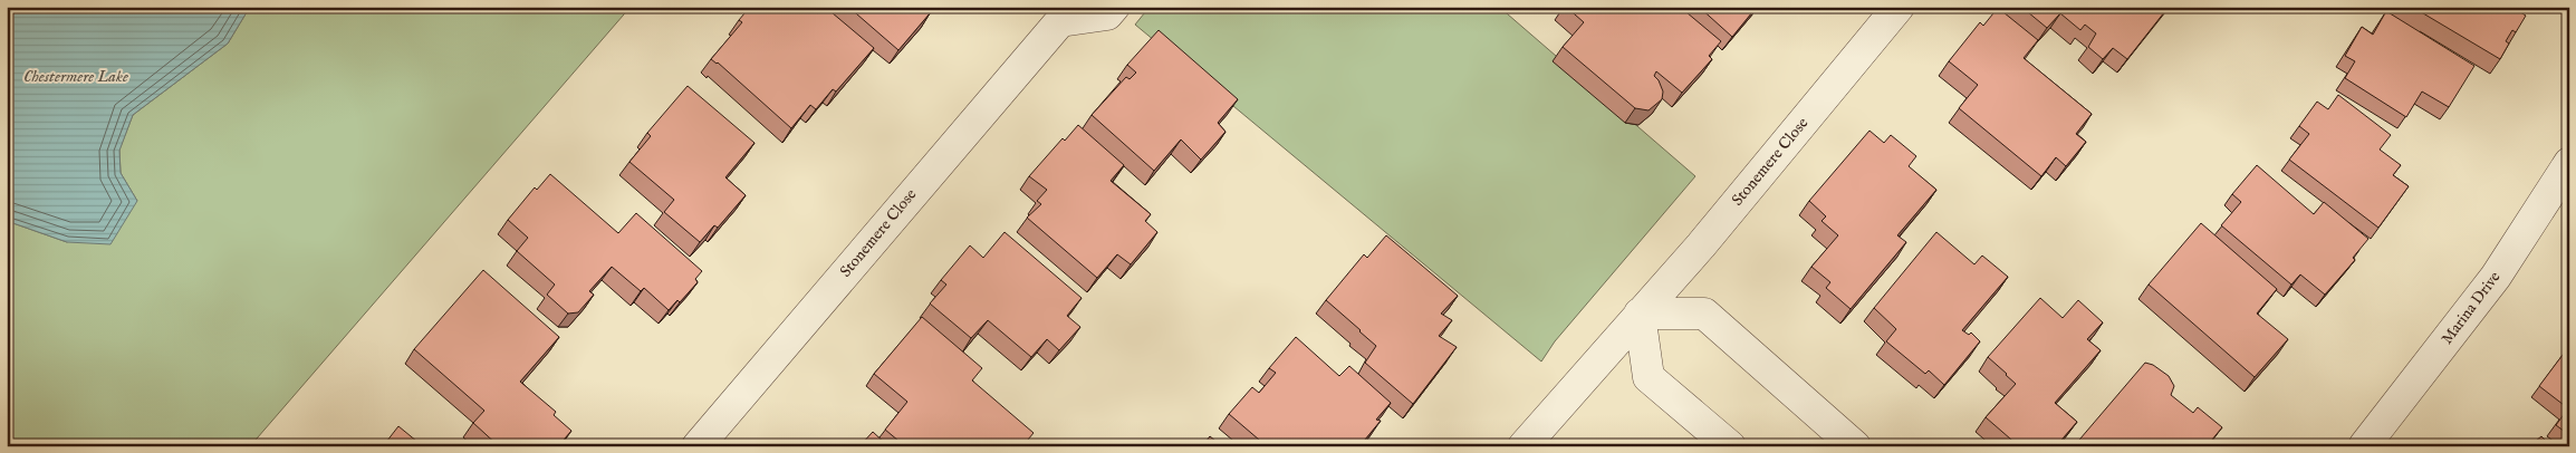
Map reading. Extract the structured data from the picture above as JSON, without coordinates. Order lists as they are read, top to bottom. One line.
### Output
{"streets":{"street":["Stonemere Close","Marina Drive"]},"water":["Chestermere Lake"]}
